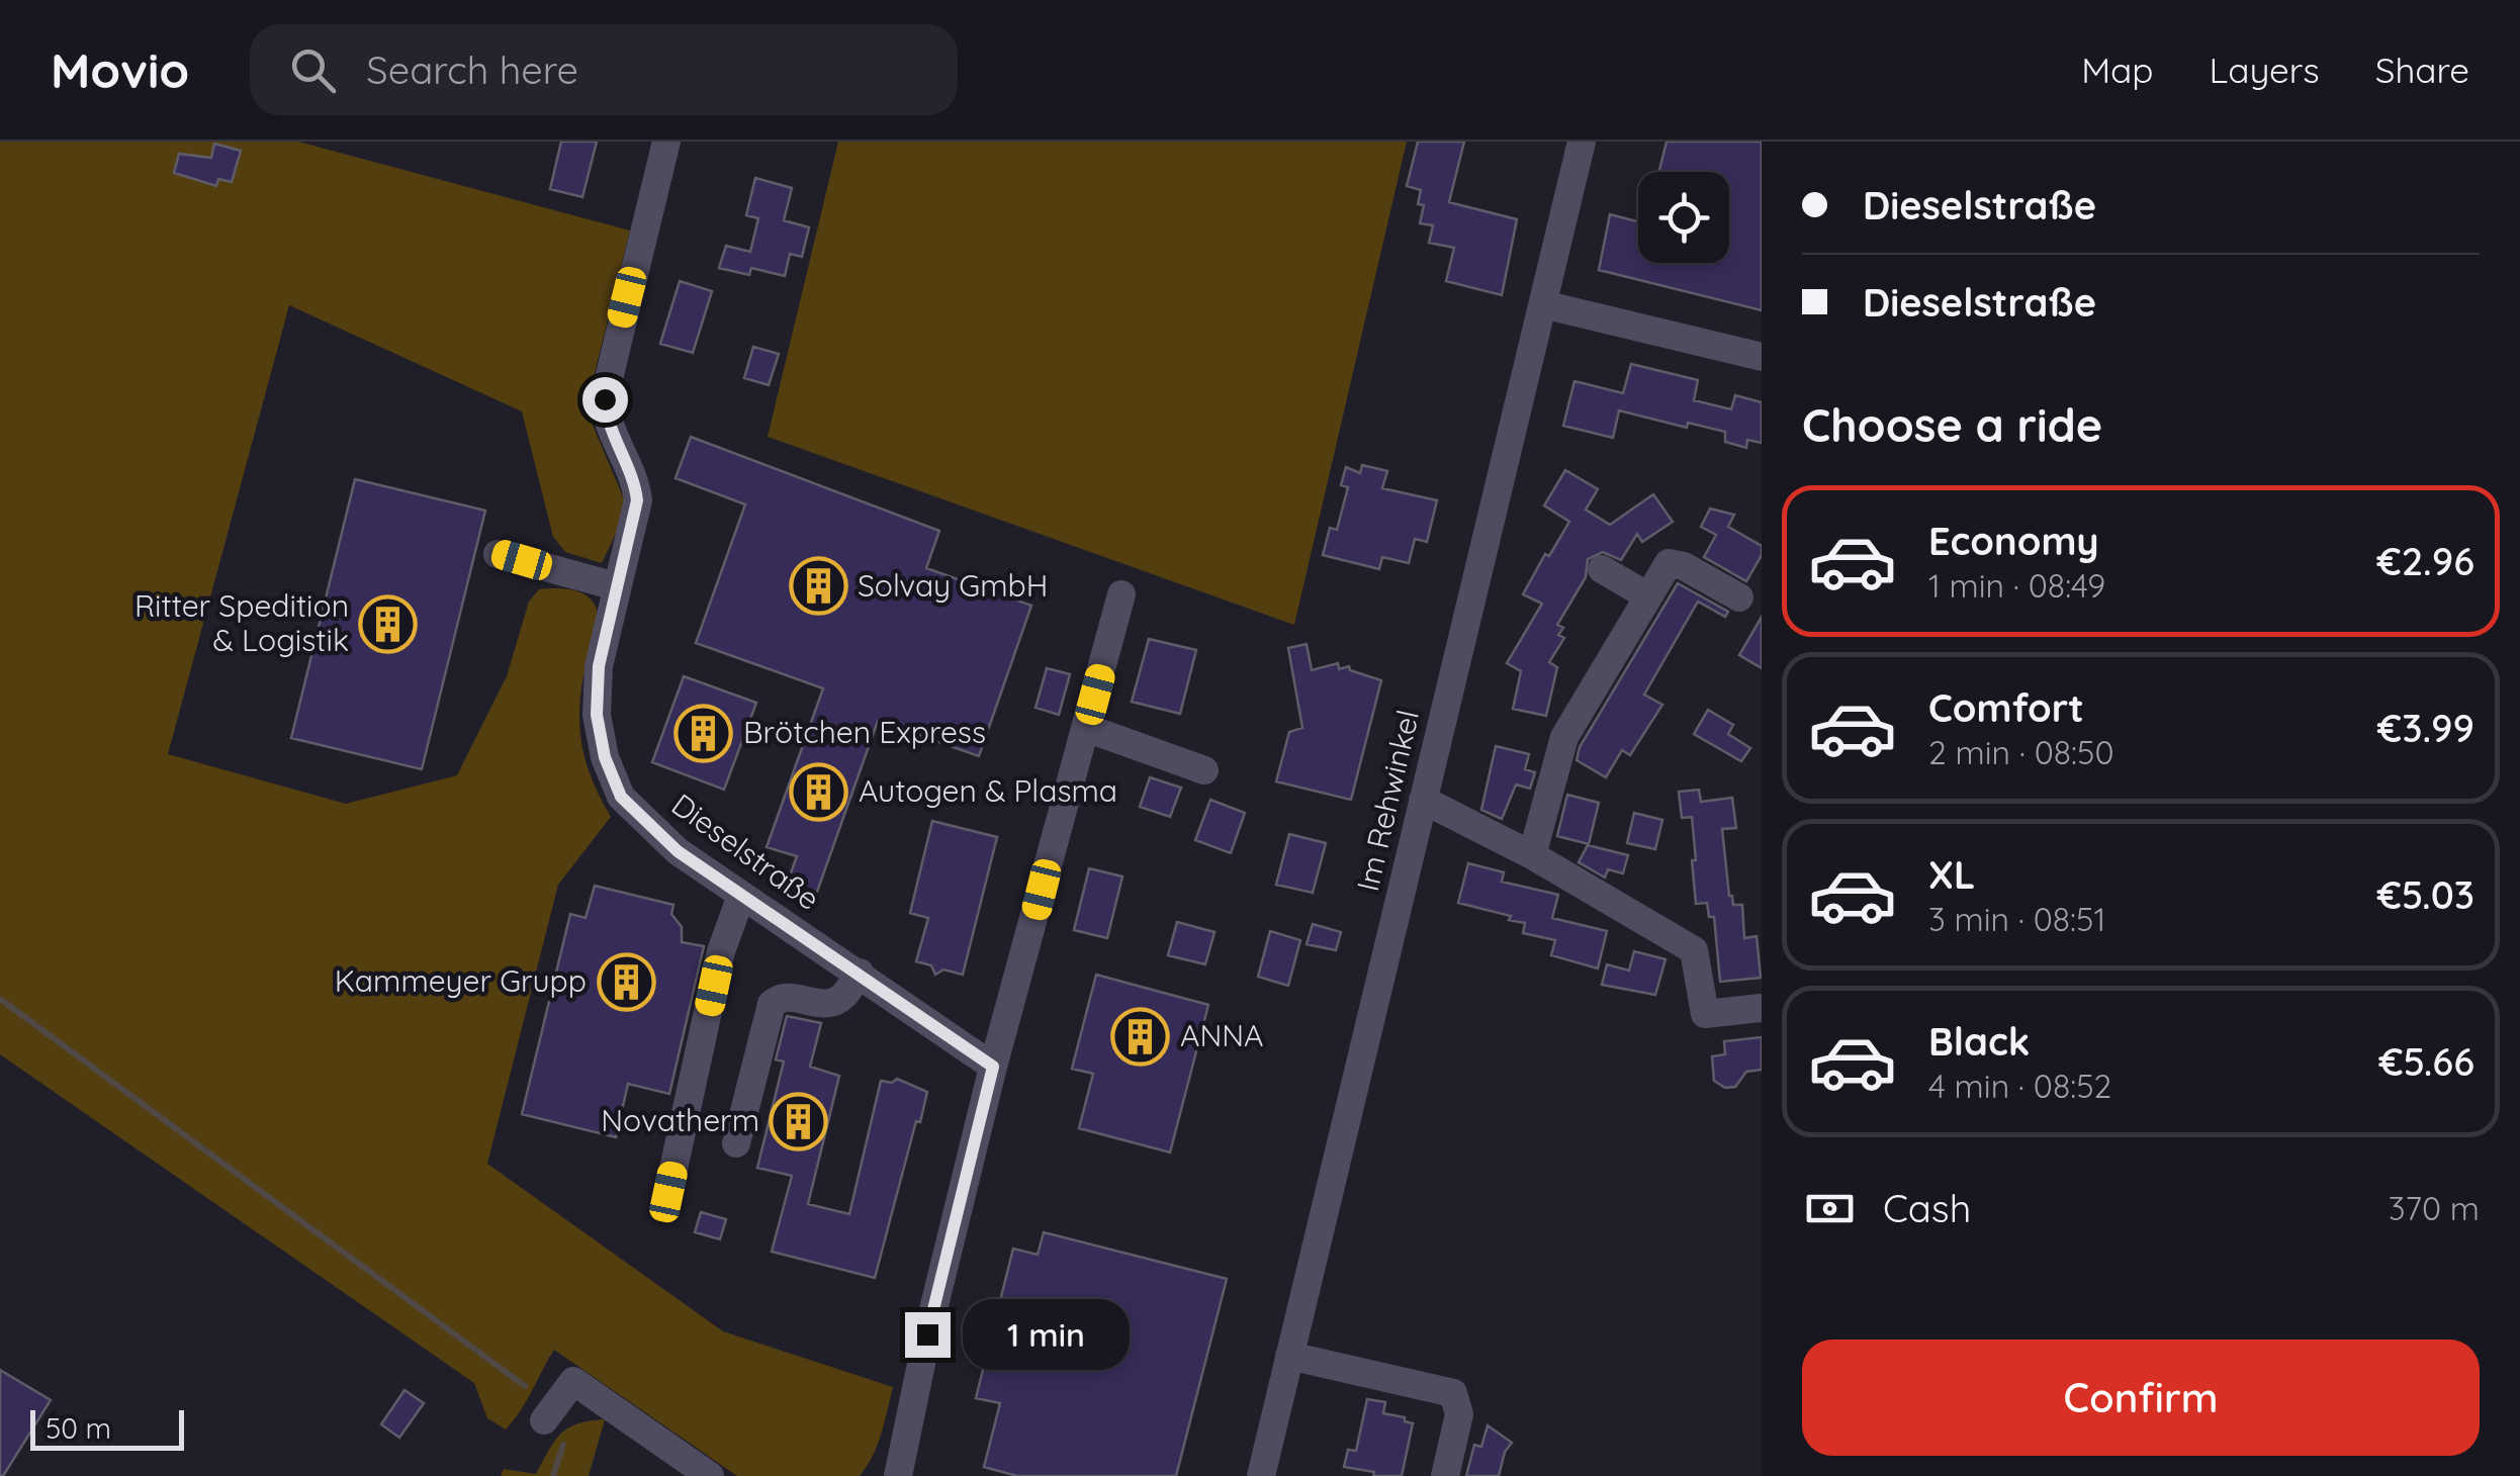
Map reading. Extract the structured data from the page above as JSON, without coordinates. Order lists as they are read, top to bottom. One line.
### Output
{"streets":{"street":["Im Rehwinkel","Dieselstraße"]},"places":{"building":["Solvay GmbH","Ritter Spedition & Logistik","Brötchen Express","Autogen & Plasma","Kammeyer Grupp","ANNA","Novatherm"]},"scale_bar":"50 m","page":{"header":"Movio","search":"Search here","nav":["Map","Layers","Share"],"banner":["Dieselstraße","Dieselstraße"],"heading":"Choose a ride","list":[{"name":"Economy","note":"1 min · 08:49","value":"€2.96"},{"name":"Comfort","note":"2 min · 08:50","value":"€3.99"},{"name":"XL","note":"3 min · 08:51","value":"€5.03"},{"name":"Black","note":"4 min · 08:52","value":"€5.66"}],"pay":["Cash","370 m"],"bubble":"1 min","buttons":"Confirm","scale":"50 m"}}
